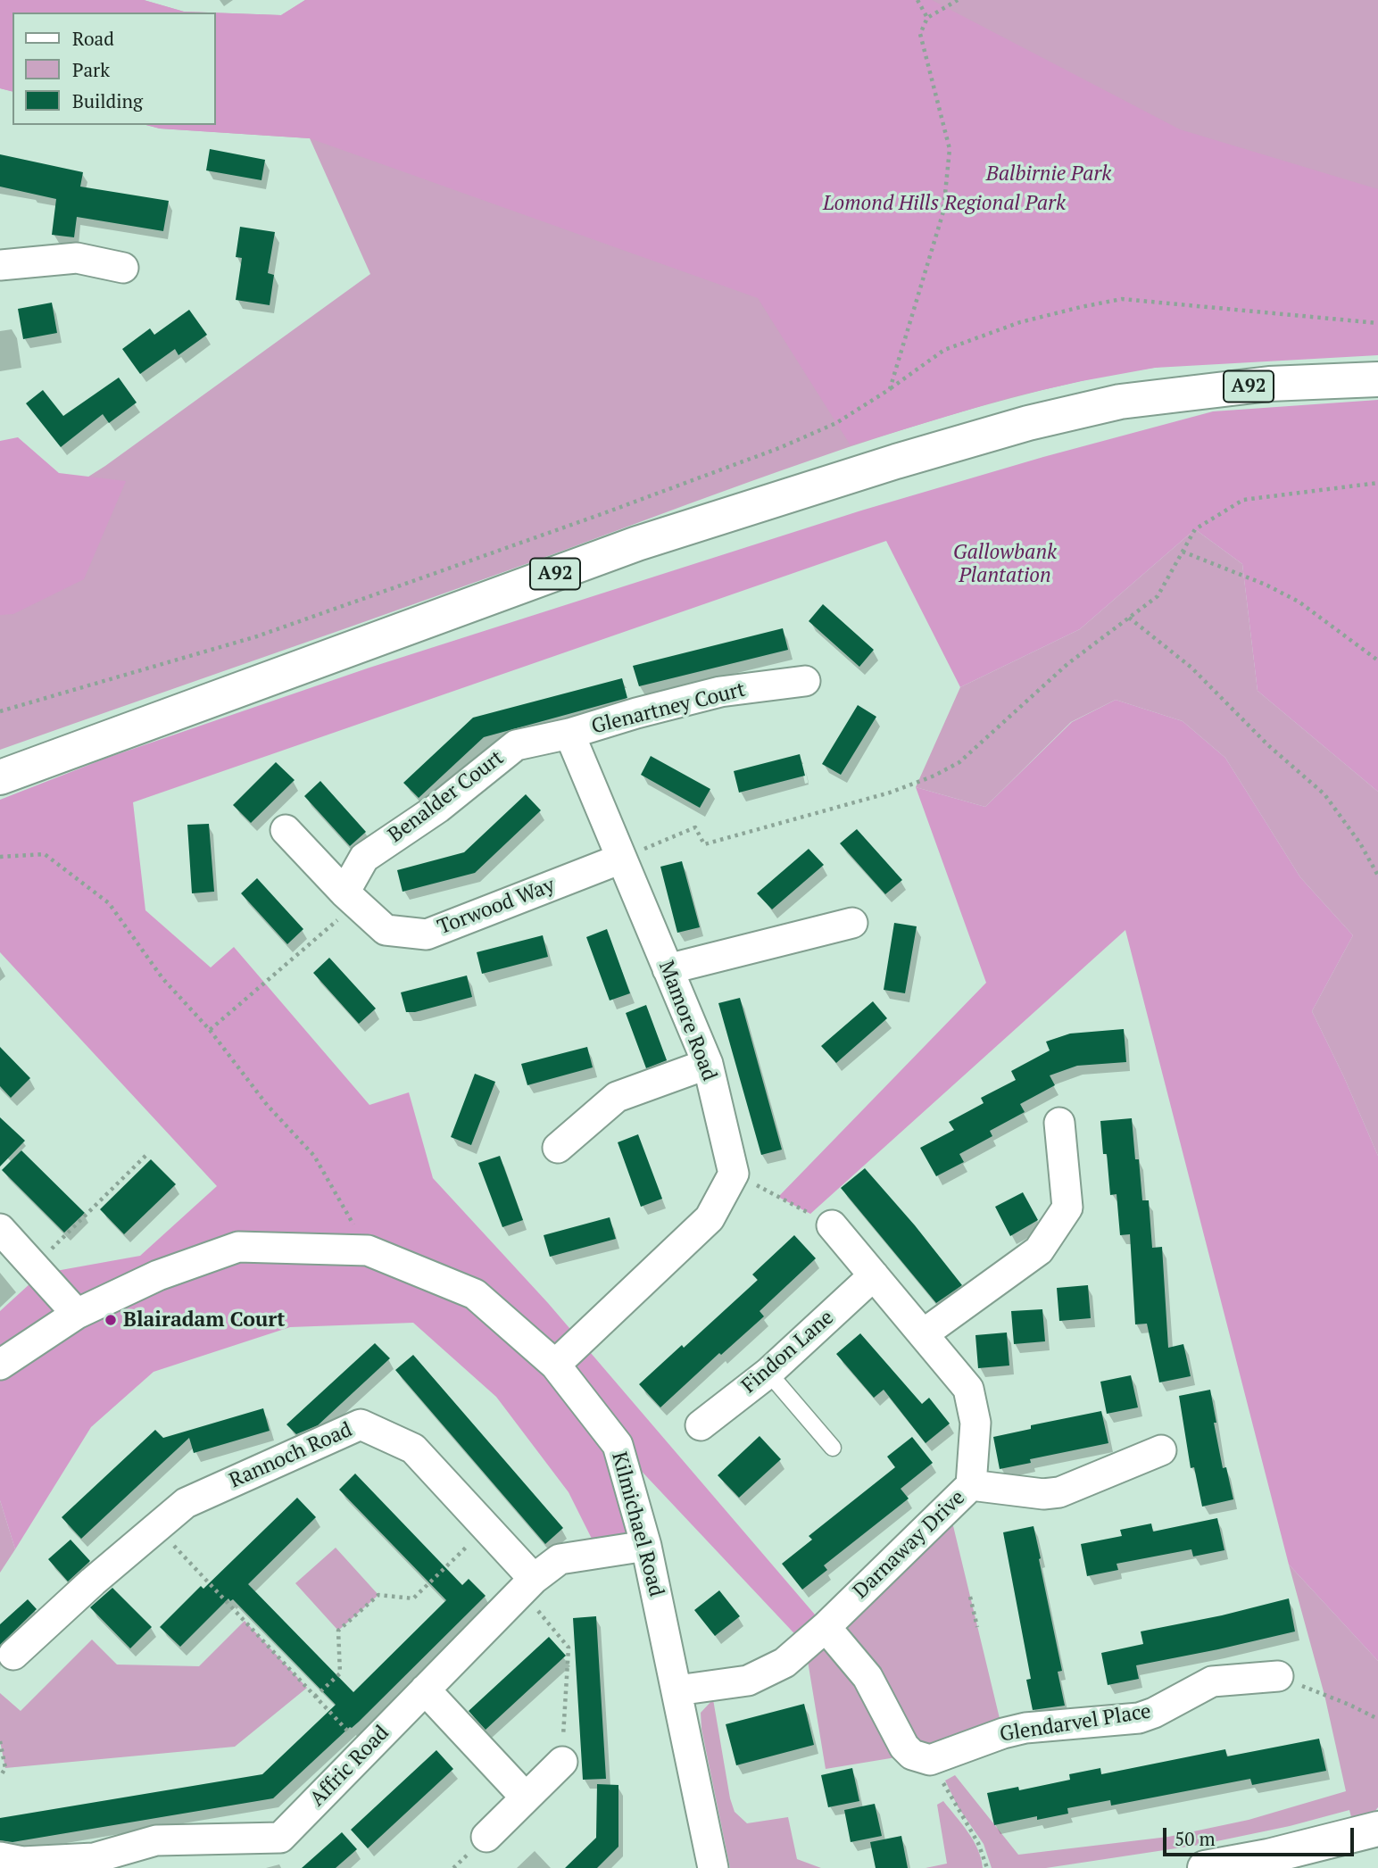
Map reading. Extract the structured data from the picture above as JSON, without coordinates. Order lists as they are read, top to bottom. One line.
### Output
{"streets":{"main road":["A92"],"street":["Glenartney Court","Benalder Court","Torwood Way","Mamore Road","Findon Lane","Rannoch Road","Kilmichael Road","Darnaway Drive","Glendarvel Place","Affric Road"]},"crossings":[["Glenartney Court","Benalder Court"],["Glenartney Court","Mamore Road"],["Benalder Court","Torwood Way"],["Benalder Court","Mamore Road"],["Torwood Way","Mamore Road"],["Findon Lane","Darnaway Drive"],["Rannoch Road","Affric Road"],["Kilmichael Road","Darnaway Drive"],["Kilmichael Road","Affric Road"]],"parks":["Balbirnie Park","Lomond Hills Regional Park","Gallowbank Plantation"],"places":["Blairadam Court"],"legend":["Road","Park","Building"],"scale_bar":"50 m"}
